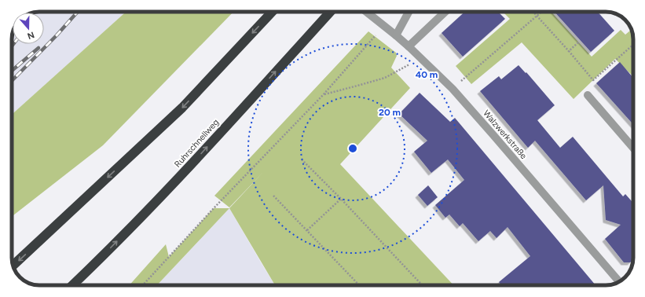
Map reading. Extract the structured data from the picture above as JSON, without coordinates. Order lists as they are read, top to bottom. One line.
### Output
{"streets":{"highway":["Ruhrschnellweg"],"street":["Walzwerkstraße"]},"north":"bottom","rings":["40 m","20 m"]}
